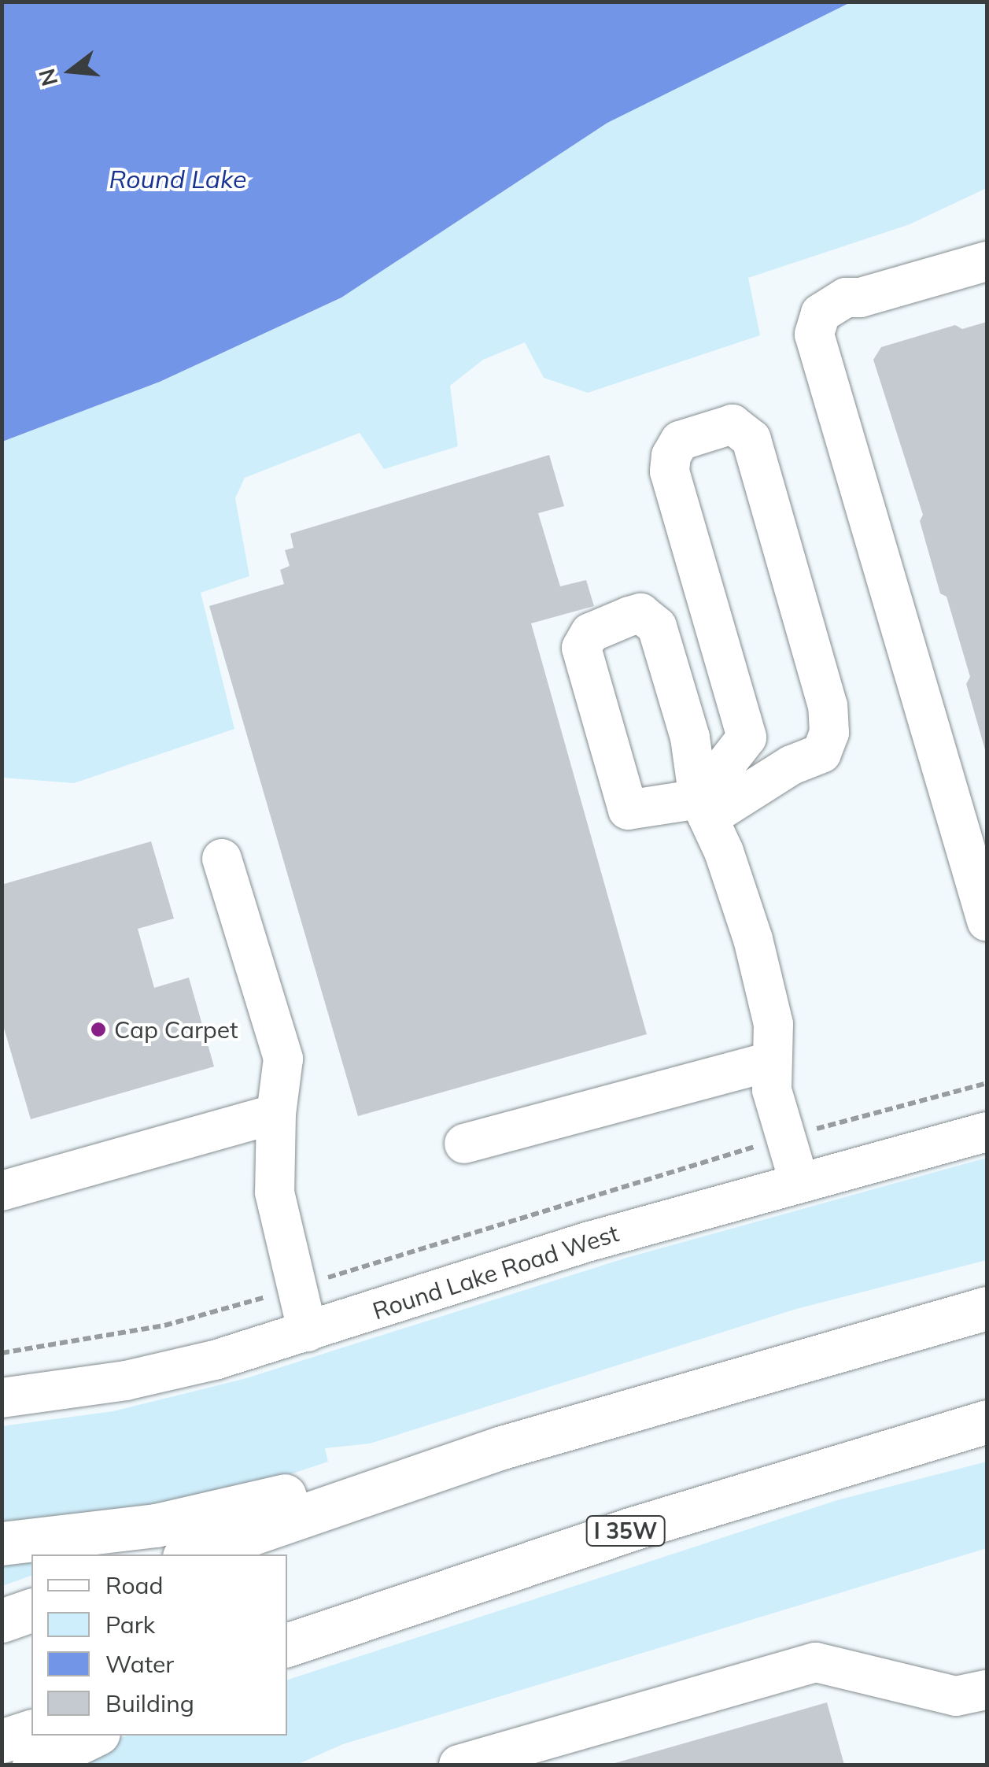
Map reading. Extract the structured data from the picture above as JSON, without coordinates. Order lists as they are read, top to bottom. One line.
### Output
{"streets":{"highway":["I 35W"],"street":["Round Lake Road West"]},"water":["Round Lake"],"places":["Cap Carpet"],"legend":["Road","Park","Water","Building"],"north":"left"}
